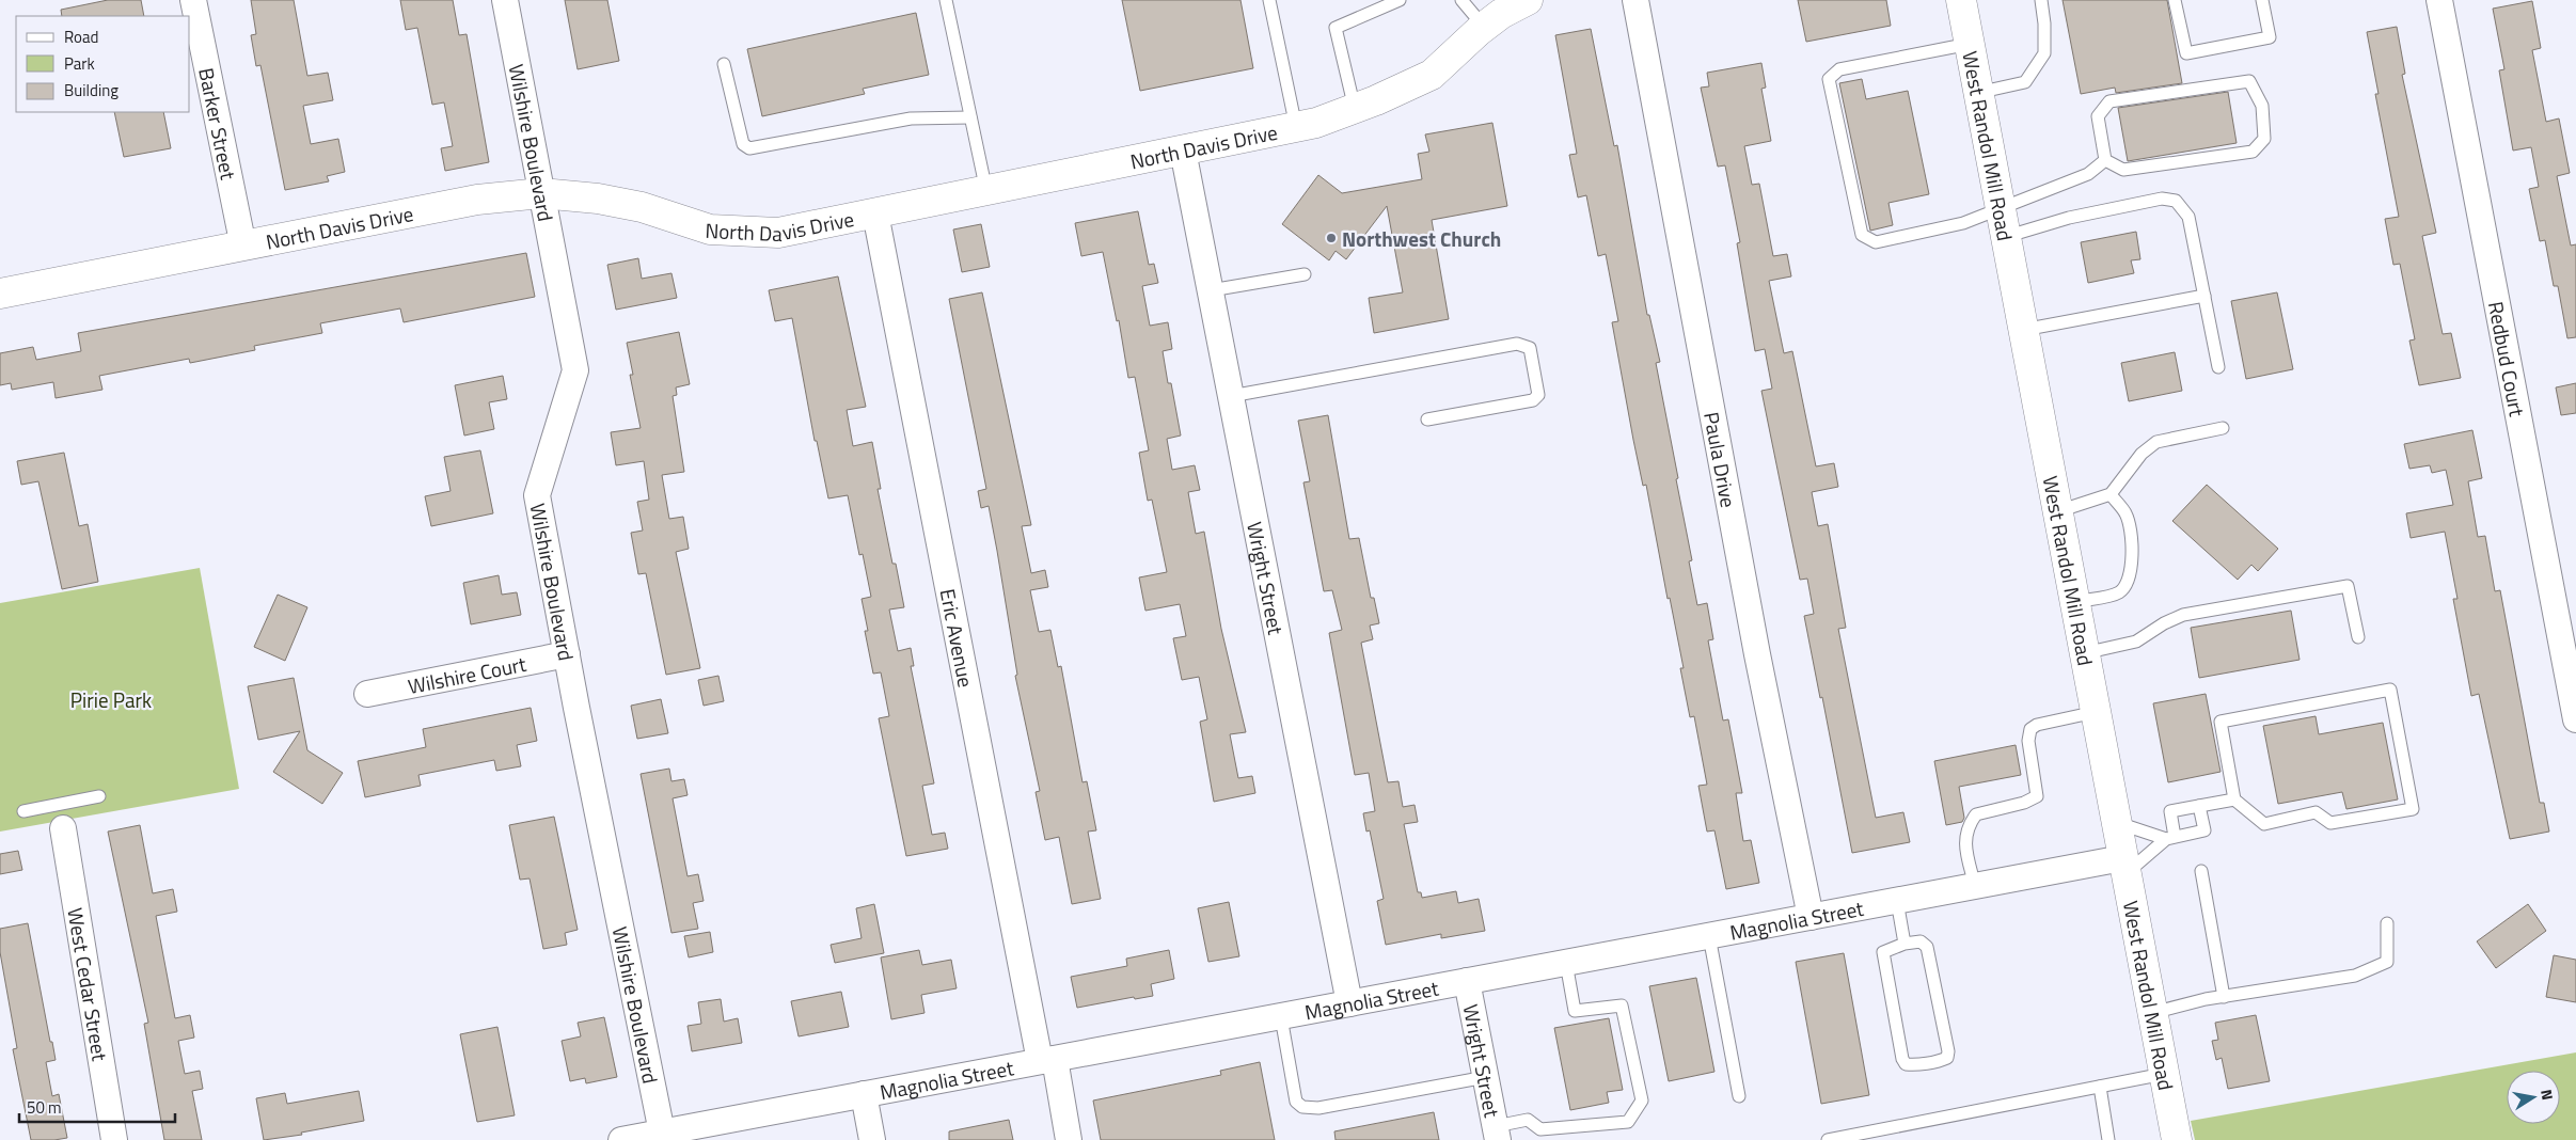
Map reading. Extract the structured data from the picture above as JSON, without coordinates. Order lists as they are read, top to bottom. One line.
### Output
{"streets":{"street":["Barker Street","Wilshire Boulevard","West Randol Mill Road","North Davis Drive","Redbud Court","Paula Drive","Wright Street","Eric Avenue","Wilshire Court","Magnolia Street","West Cedar Street"]},"crossings":[["Barker Street","North Davis Drive"],["Wilshire Boulevard","North Davis Drive"],["Wilshire Boulevard","Wilshire Court"],["Wilshire Boulevard","Magnolia Street"],["West Randol Mill Road","Magnolia Street"],["North Davis Drive","Wright Street"],["North Davis Drive","Eric Avenue"],["Paula Drive","Magnolia Street"],["Wright Street","Magnolia Street"],["Eric Avenue","Magnolia Street"]],"parks":["Pirie Park"],"places":["Northwest Church"],"legend":["Road","Park","Building"],"scale_bar":"50 m","north":"right"}
